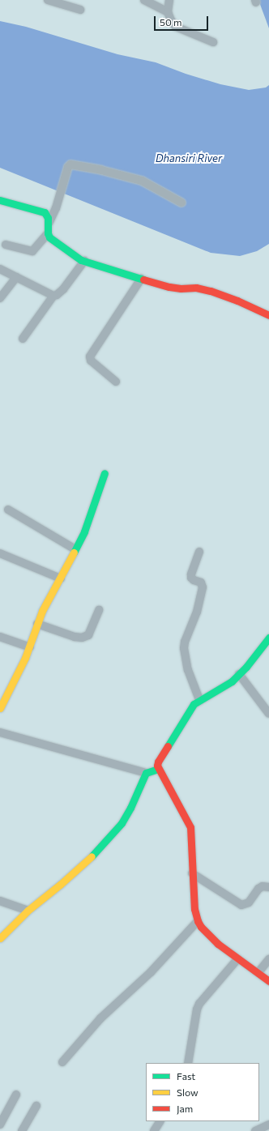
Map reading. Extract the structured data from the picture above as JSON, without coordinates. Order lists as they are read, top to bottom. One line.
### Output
{"water":["Dhansiri River"],"legend":["Fast","Slow","Jam"],"scale_bar":"50 m"}
